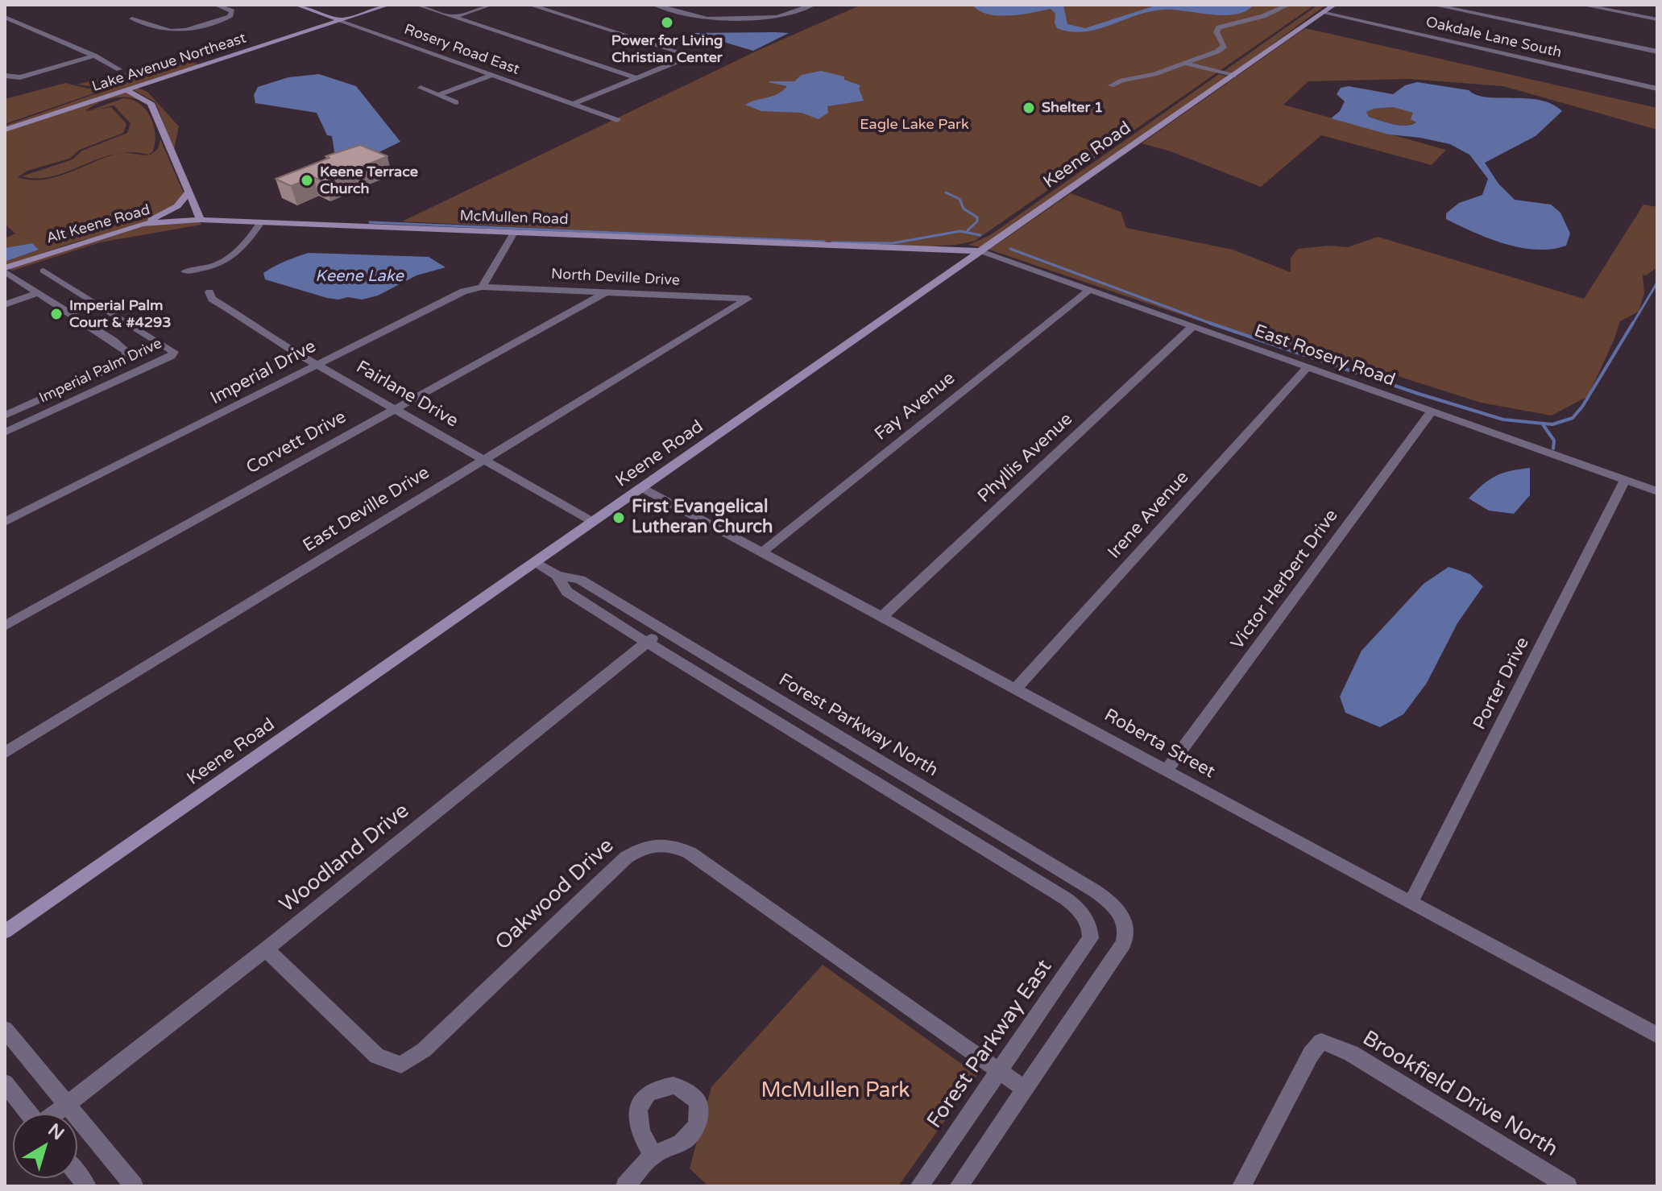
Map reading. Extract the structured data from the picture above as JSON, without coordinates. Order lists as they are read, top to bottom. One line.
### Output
{"streets":{"street":["Oakdale Lane South","Rosery Road East","Lake Avenue Northeast","Keene Road","McMullen Road","Alt Keene Road","North Deville Drive","East Rosery Road","Imperial Palm Drive","Imperial Drive","Fairlane Drive","Fay Avenue","Corvett Drive","Phyllis Avenue","East Deville Drive","Irene Avenue","Victor Herbert Drive","Porter Drive","Forest Parkway North","Roberta Street","Woodland Drive","Oakwood Drive","Forest Parkway East","Brookfield Drive North"]},"crossings":[["Oakdale Lane South","Keene Road"],["Rosery Road East","Lake Avenue Northeast"],["Keene Road","McMullen Road"],["Keene Road","East Rosery Road"],["Keene Road","Fairlane Drive"],["Keene Road","Forest Parkway North"],["Keene Road","Roberta Street"],["McMullen Road","Alt Keene Road"],["McMullen Road","East Rosery Road"],["North Deville Drive","Imperial Drive"],["North Deville Drive","Corvett Drive"],["North Deville Drive","East Deville Drive"],["East Rosery Road","Fay Avenue"],["East Rosery Road","Phyllis Avenue"],["East Rosery Road","Irene Avenue"],["East Rosery Road","Victor Herbert Drive"],["East Rosery Road","Porter Drive"],["Imperial Drive","Fairlane Drive"],["Fairlane Drive","Corvett Drive"],["Fairlane Drive","East Deville Drive"],["Fay Avenue","Roberta Street"],["Phyllis Avenue","Roberta Street"],["Irene Avenue","Roberta Street"],["Victor Herbert Drive","Roberta Street"],["Porter Drive","Roberta Street"],["Forest Parkway North","Woodland Drive"],["Forest Parkway North","Forest Parkway East"],["Woodland Drive","Oakwood Drive"],["Oakwood Drive","Forest Parkway East"]],"water":["Keene Lake"],"parks":["Eagle Lake Park","McMullen Park"],"places":["Power for Living Christian Center","Shelter 1","Keene Terrace Church","Imperial Palm Court & #4293","First Evangelical Lutheran Church"],"north":"top right"}
